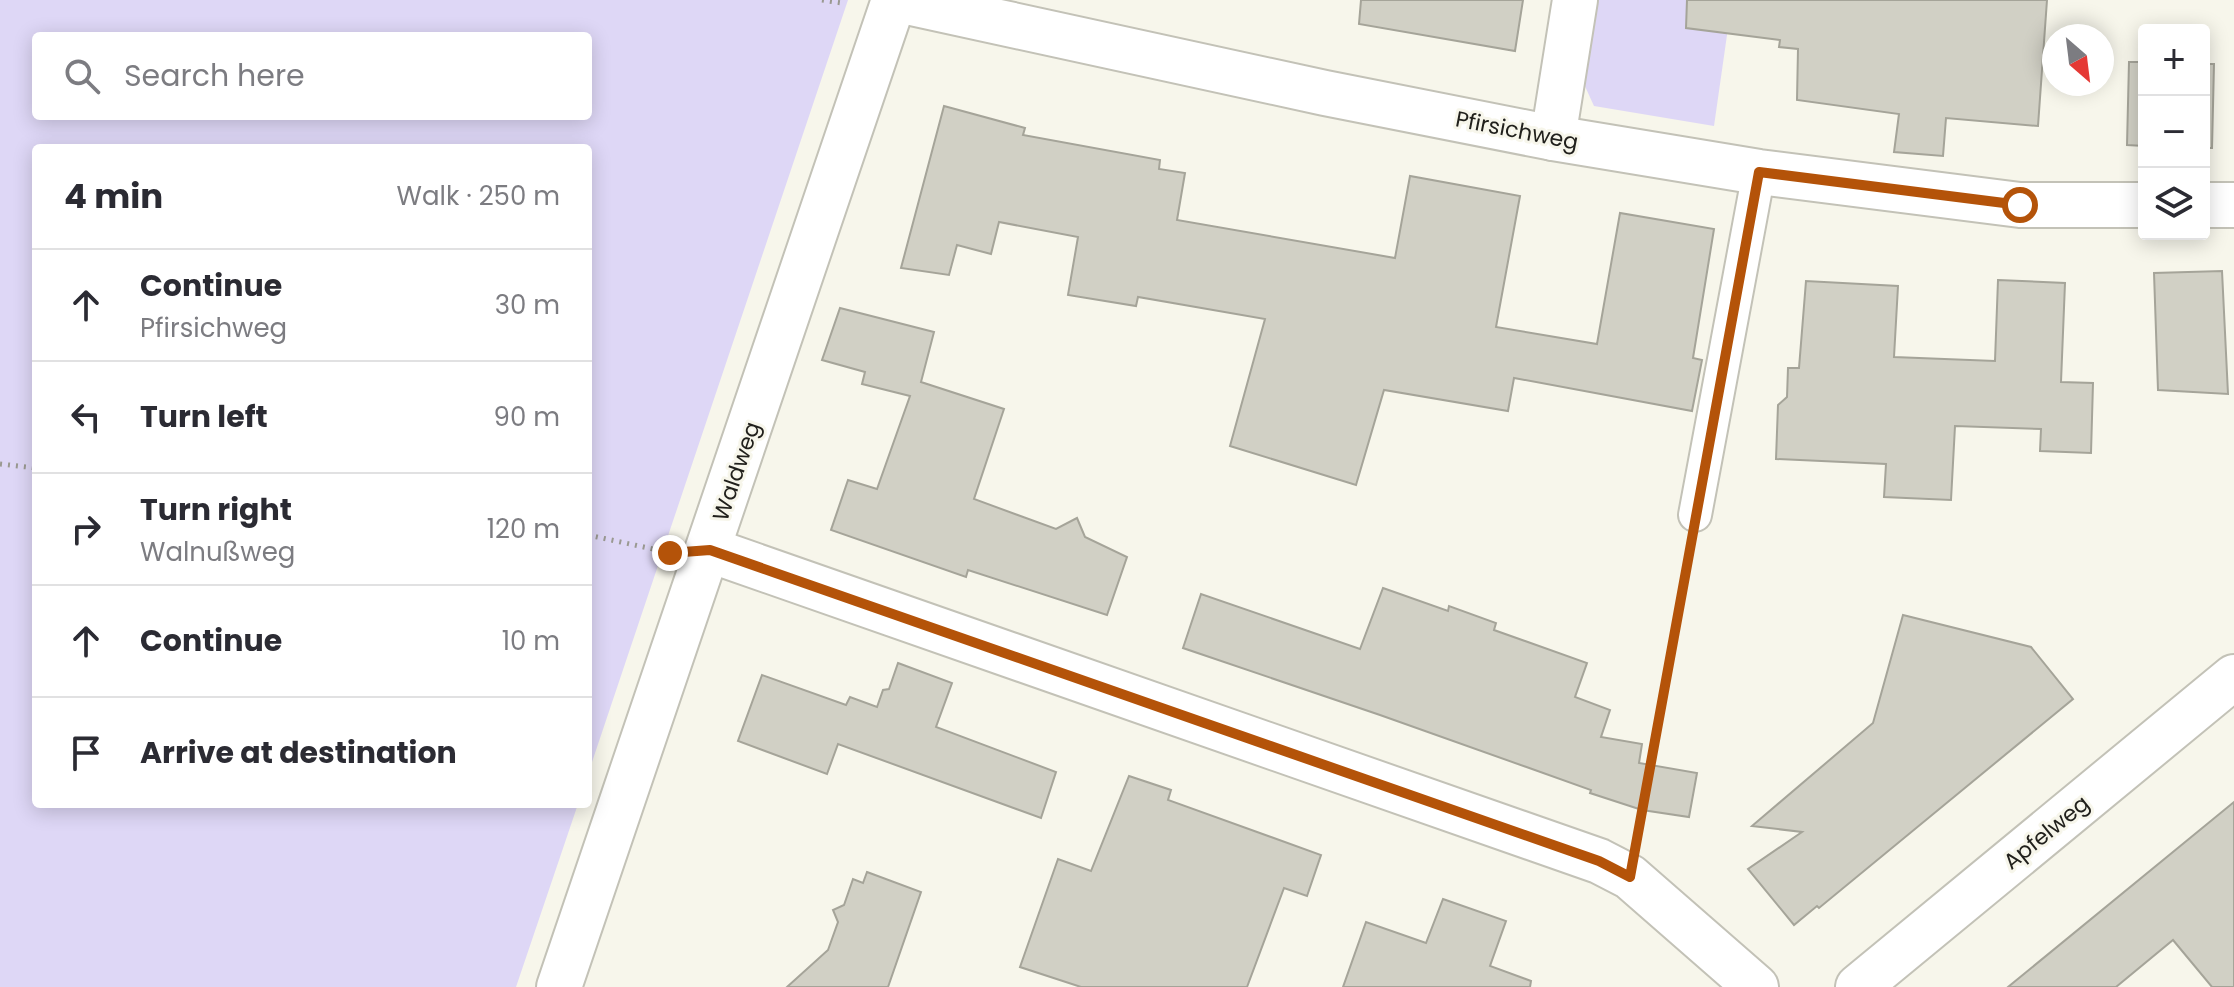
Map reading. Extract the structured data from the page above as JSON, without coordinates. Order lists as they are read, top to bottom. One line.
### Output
{"streets":{"street":["Pfirsichweg","Waldweg","Apfelweg"]},"crossings":[["Pfirsichweg","Waldweg"]],"north":"bottom right","page":{"map_buttons":["+","−"],"search":"Search here","heading":["4 min","Walk · 250 m"],"list":[["Continue","Pfirsichweg","30 m"],["Turn left","90 m"],["Turn right","Walnußweg","120 m"],["Continue","10 m"],"Arrive at destination"]}}
